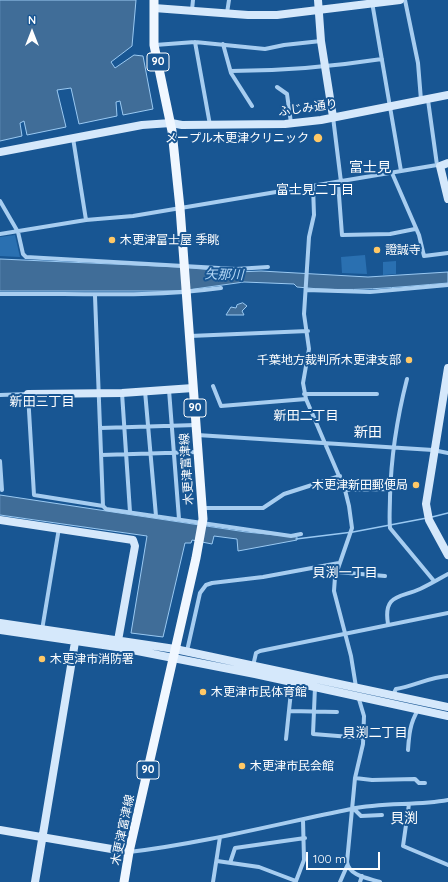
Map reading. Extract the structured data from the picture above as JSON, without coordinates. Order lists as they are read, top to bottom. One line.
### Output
{"streets":{"main road":["90","木更津富津線"],"street":["ふじみ通り"]},"crossings":[["ふじみ通り","木更津富津線"]],"districts":["富士見","富士見二丁目","新田三丁目","新田二丁目","新田","貝渕一丁目","貝渕二丁目","貝渕"],"water":["矢那川"],"places":["メープル木更津クリニック","木更津富士屋 季眺","證誠寺","千葉地方裁判所木更津支部","木更津新田郵便局","木更津市消防署","木更津市民体育館","木更津市民会館"],"scale_bar":"100 m","north":"top"}
